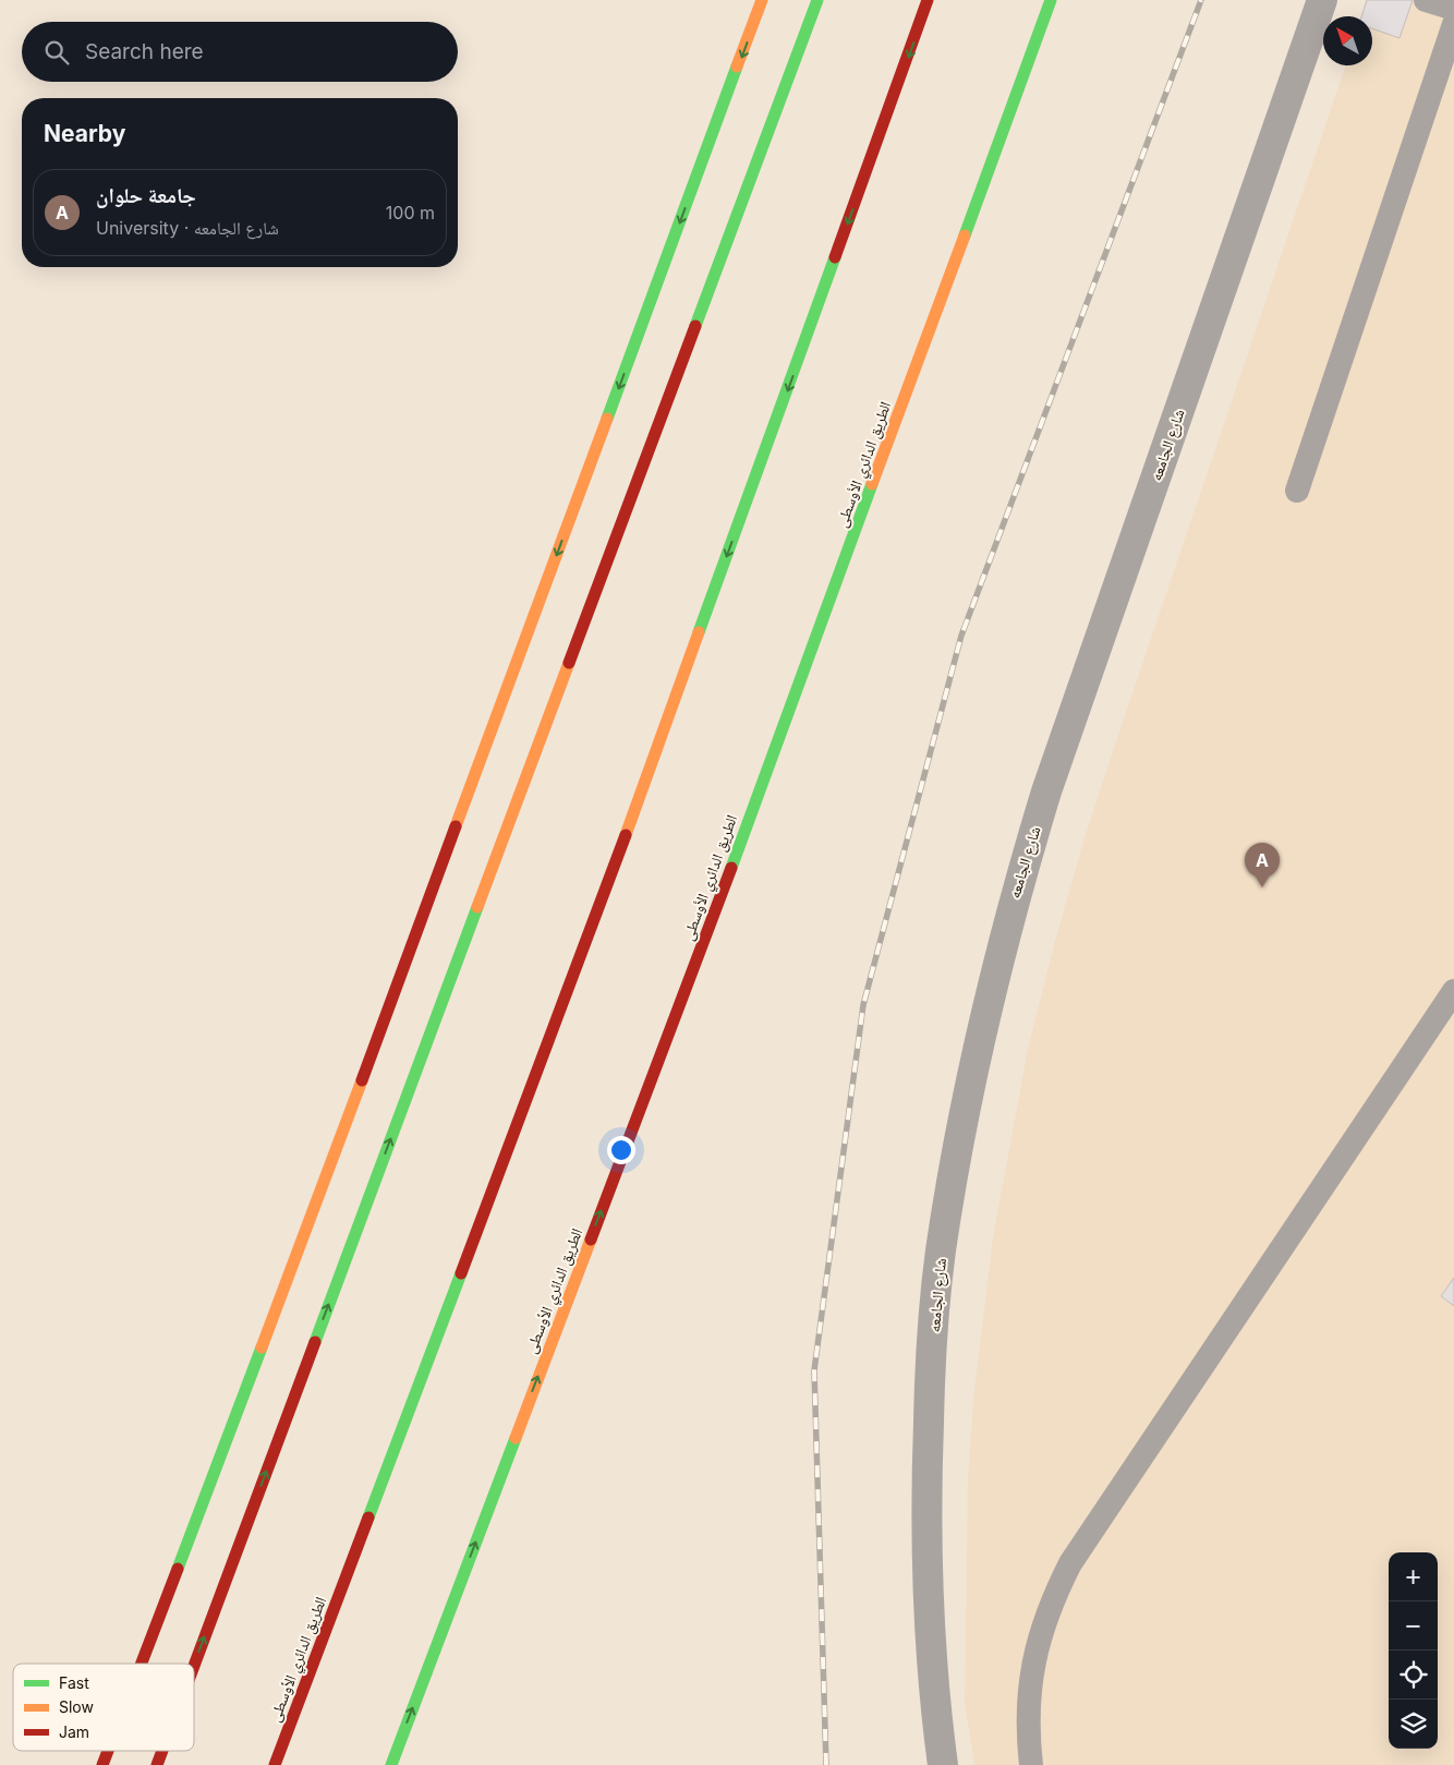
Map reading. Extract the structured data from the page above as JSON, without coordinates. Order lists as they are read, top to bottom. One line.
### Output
{"streets":{"main road":["الطريق الدائري الأوسطى"],"street":["شارع الجامعه"]},"legend":["Fast","Slow","Jam"],"north":"top left","page":{"search":"Search here","heading":"Nearby","list":[{"mark":"A","name":"جامعة حلوان","note":"University · شارع الجامعه","value":"100 m"}],"pins":"A","map_buttons":["+","−"]}}
